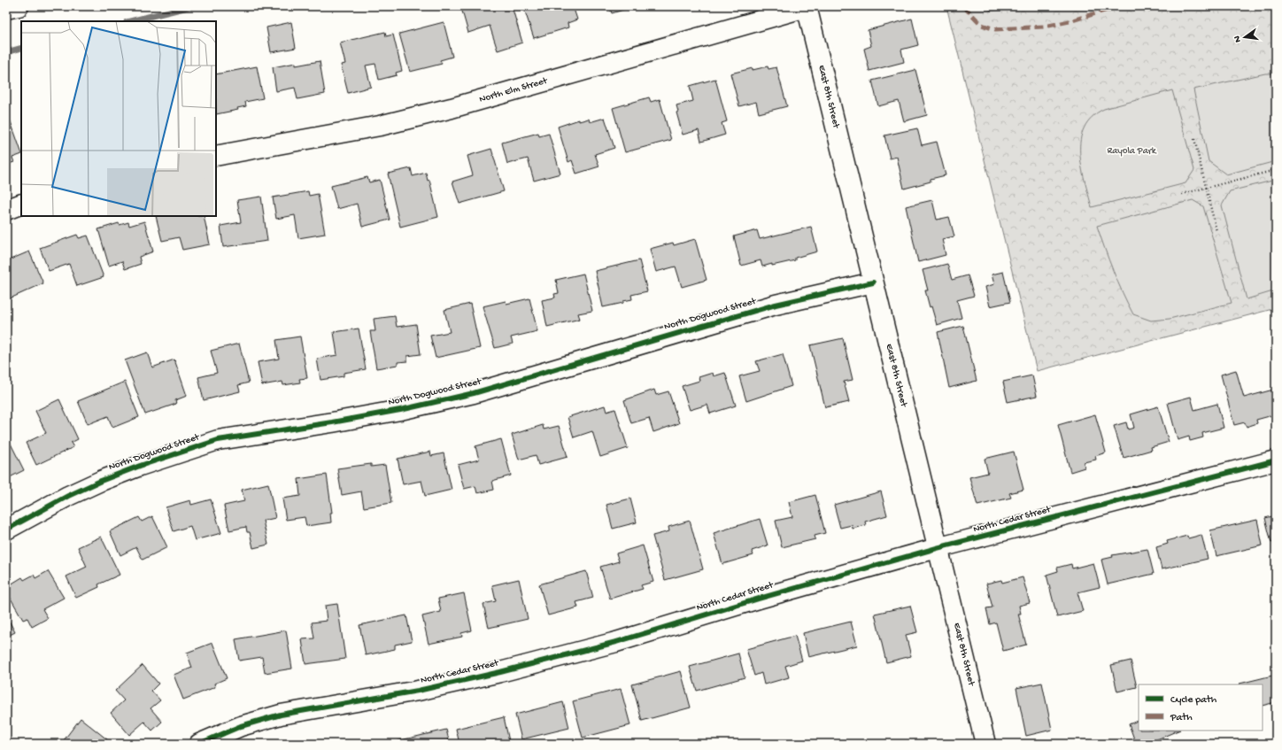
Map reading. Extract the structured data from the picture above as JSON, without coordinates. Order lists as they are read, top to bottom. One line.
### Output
{"streets":{"street":["North Elm Street","East 8th Street","North Dogwood Street","North Cedar Street"]},"crossings":[["North Elm Street","East 8th Street"],["East 8th Street","North Dogwood Street"],["East 8th Street","North Cedar Street"]],"parks":["Rayola Park"],"legend":["Cycle path","Path"],"north":"left"}
